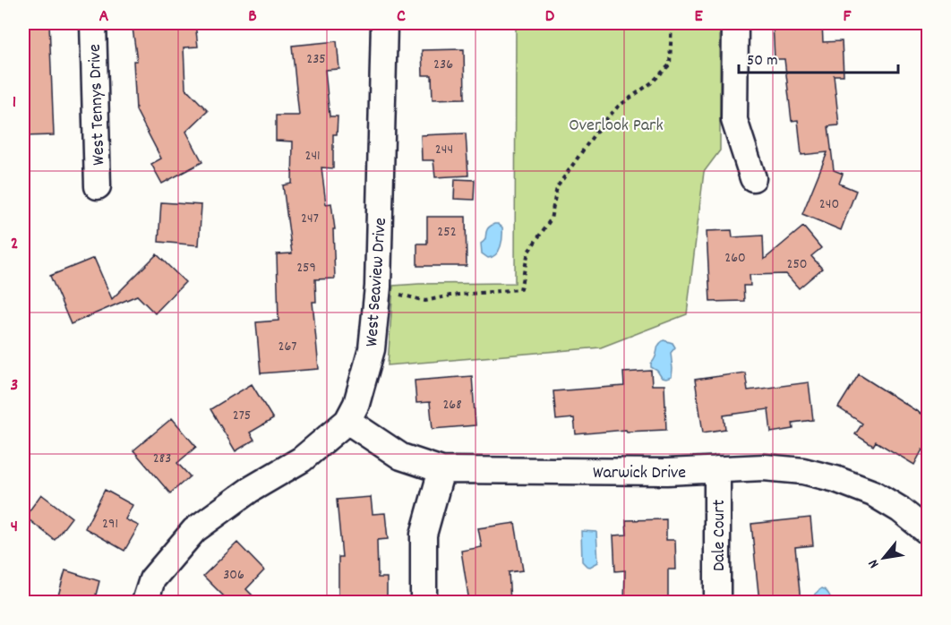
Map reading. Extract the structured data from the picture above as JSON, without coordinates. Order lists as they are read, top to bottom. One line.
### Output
{"streets":{"street":["West Tennys Drive","West Seaview Drive","Warwick Drive","Dale Court"]},"crossings":[["West Seaview Drive","Warwick Drive"],["Warwick Drive","Dale Court"]],"parks":["Overlook Park"],"house_numbers":["235","236","244","241","240","247","252","260","250","259","267","268","275","283","291","306"],"scale_bar":"50 m","north":"bottom left","grid":{"columns":["A","B","C","D","E","F"],"rows":["1","2","3","4"]}}
